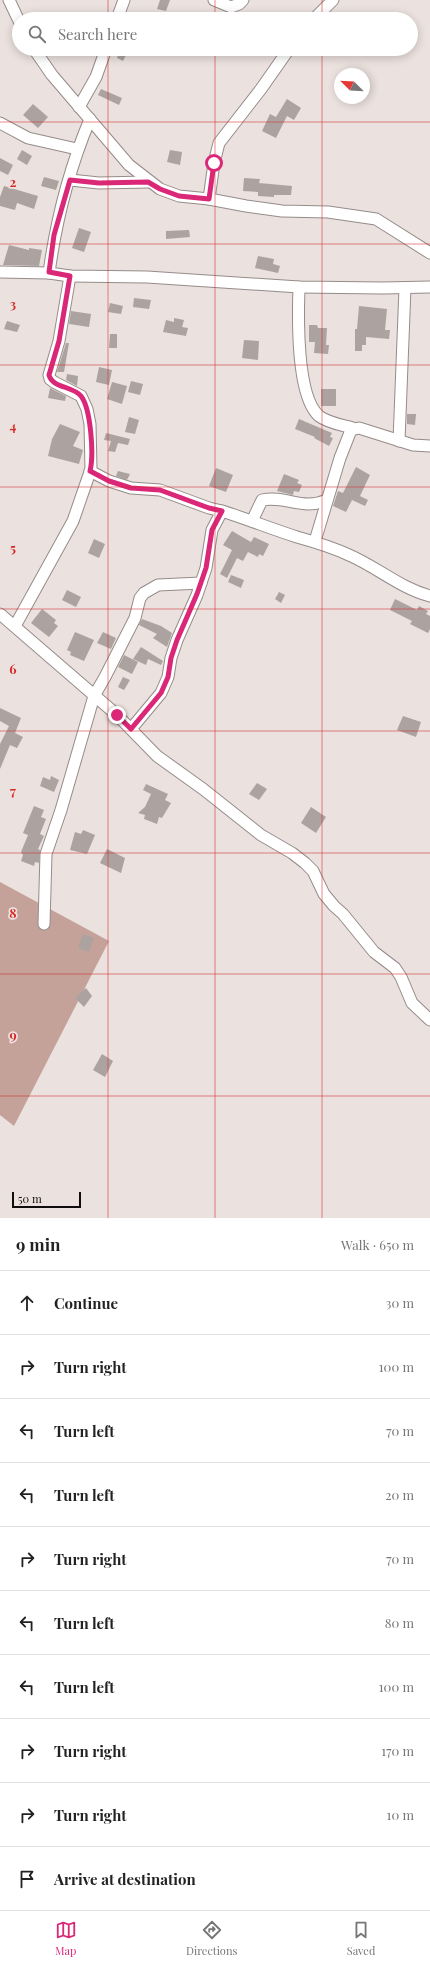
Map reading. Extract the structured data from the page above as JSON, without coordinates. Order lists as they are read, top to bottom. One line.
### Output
{"scale_bar":"50 m","north":"top left","page":{"search":"Search here","scale":"50 m","heading":["9 min","Walk · 650 m"],"list":[["Continue","30 m"],["Turn right","100 m"],["Turn left","70 m"],["Turn left","20 m"],["Turn right","70 m"],["Turn left","80 m"],["Turn left","100 m"],["Turn right","170 m"],["Turn right","10 m"],"Arrive at destination"],"nav":["Map","Directions","Saved"]},"grid":{"rows":["2","3","4","5","6","7","8","9"]}}
